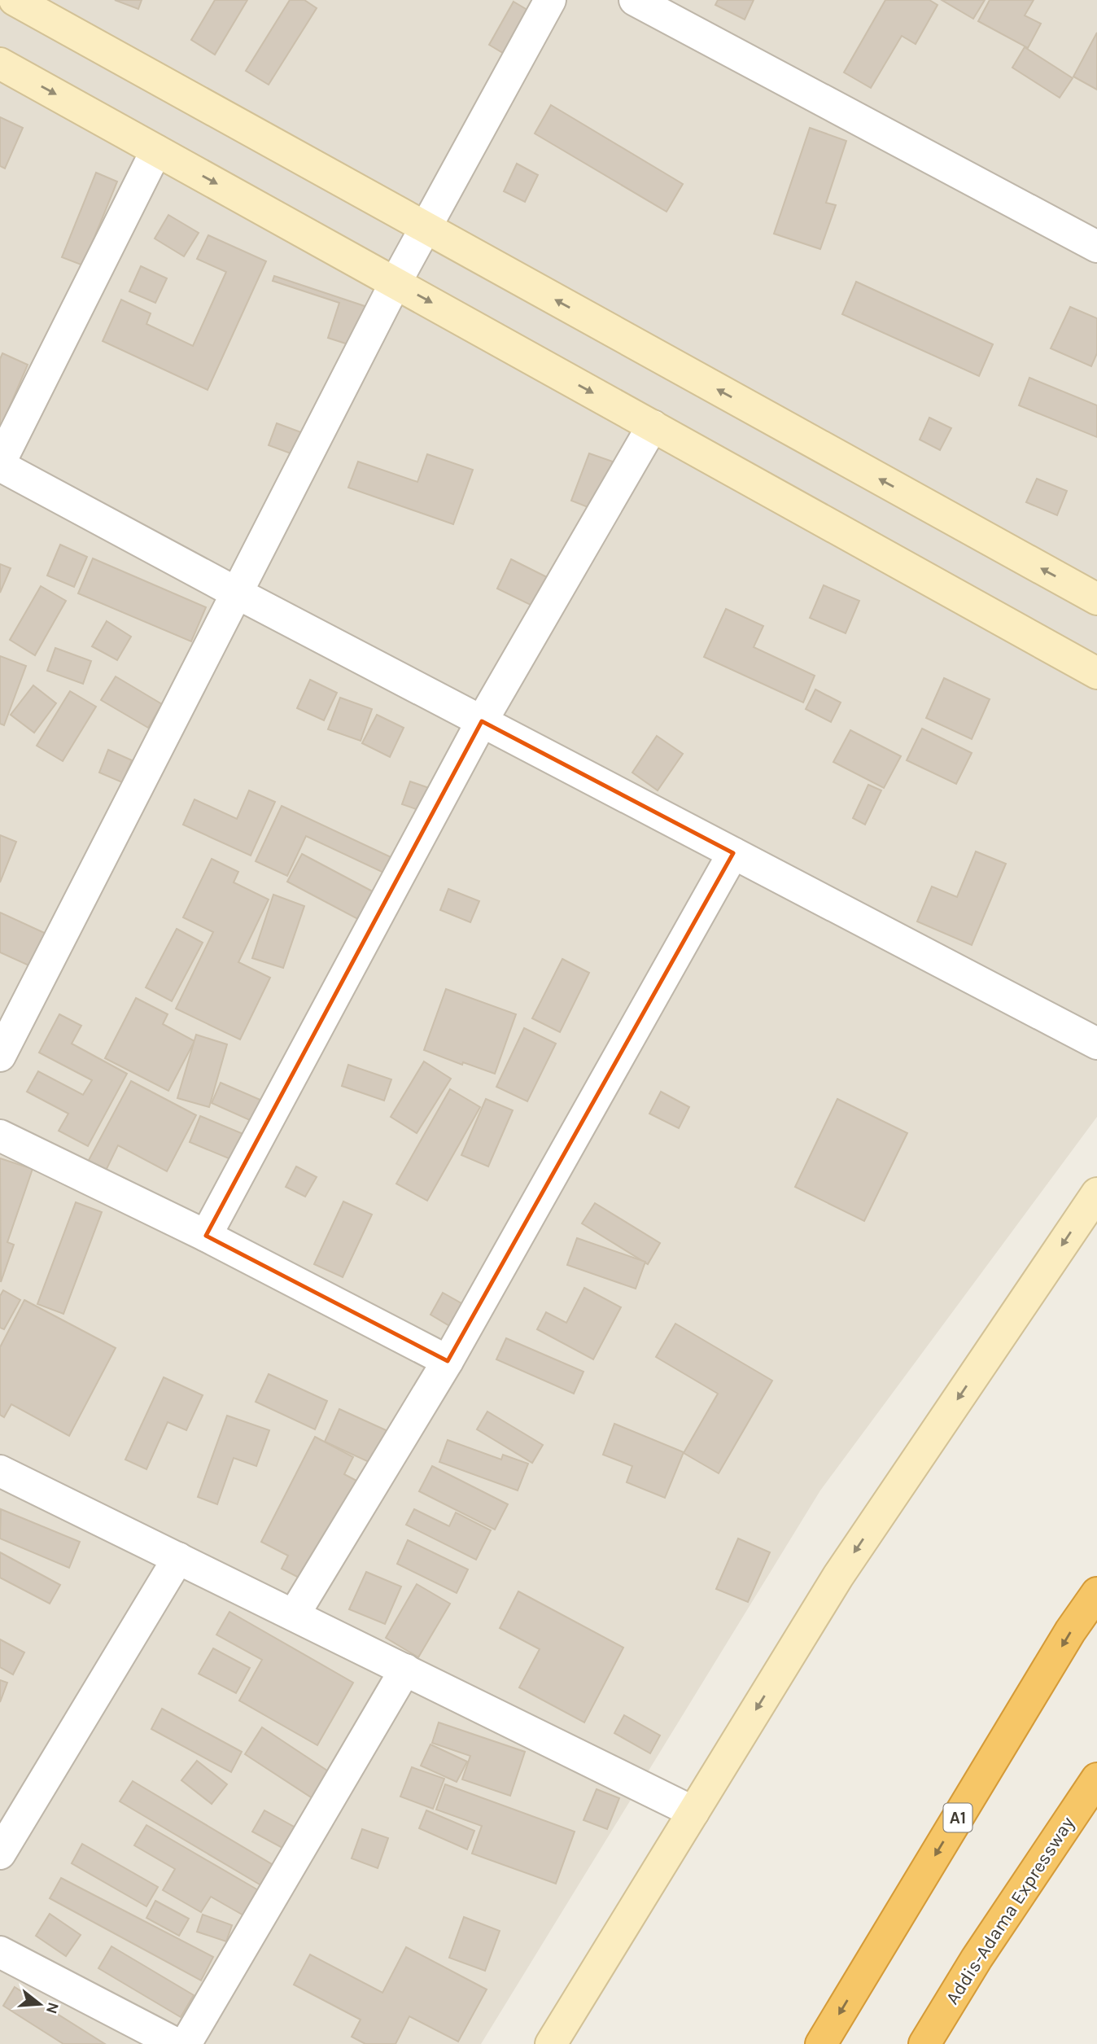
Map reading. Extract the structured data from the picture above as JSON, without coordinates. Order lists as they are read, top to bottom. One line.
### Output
{"streets":{"highway":["A1","Addis-Adama Expressway"]},"north":"right"}
